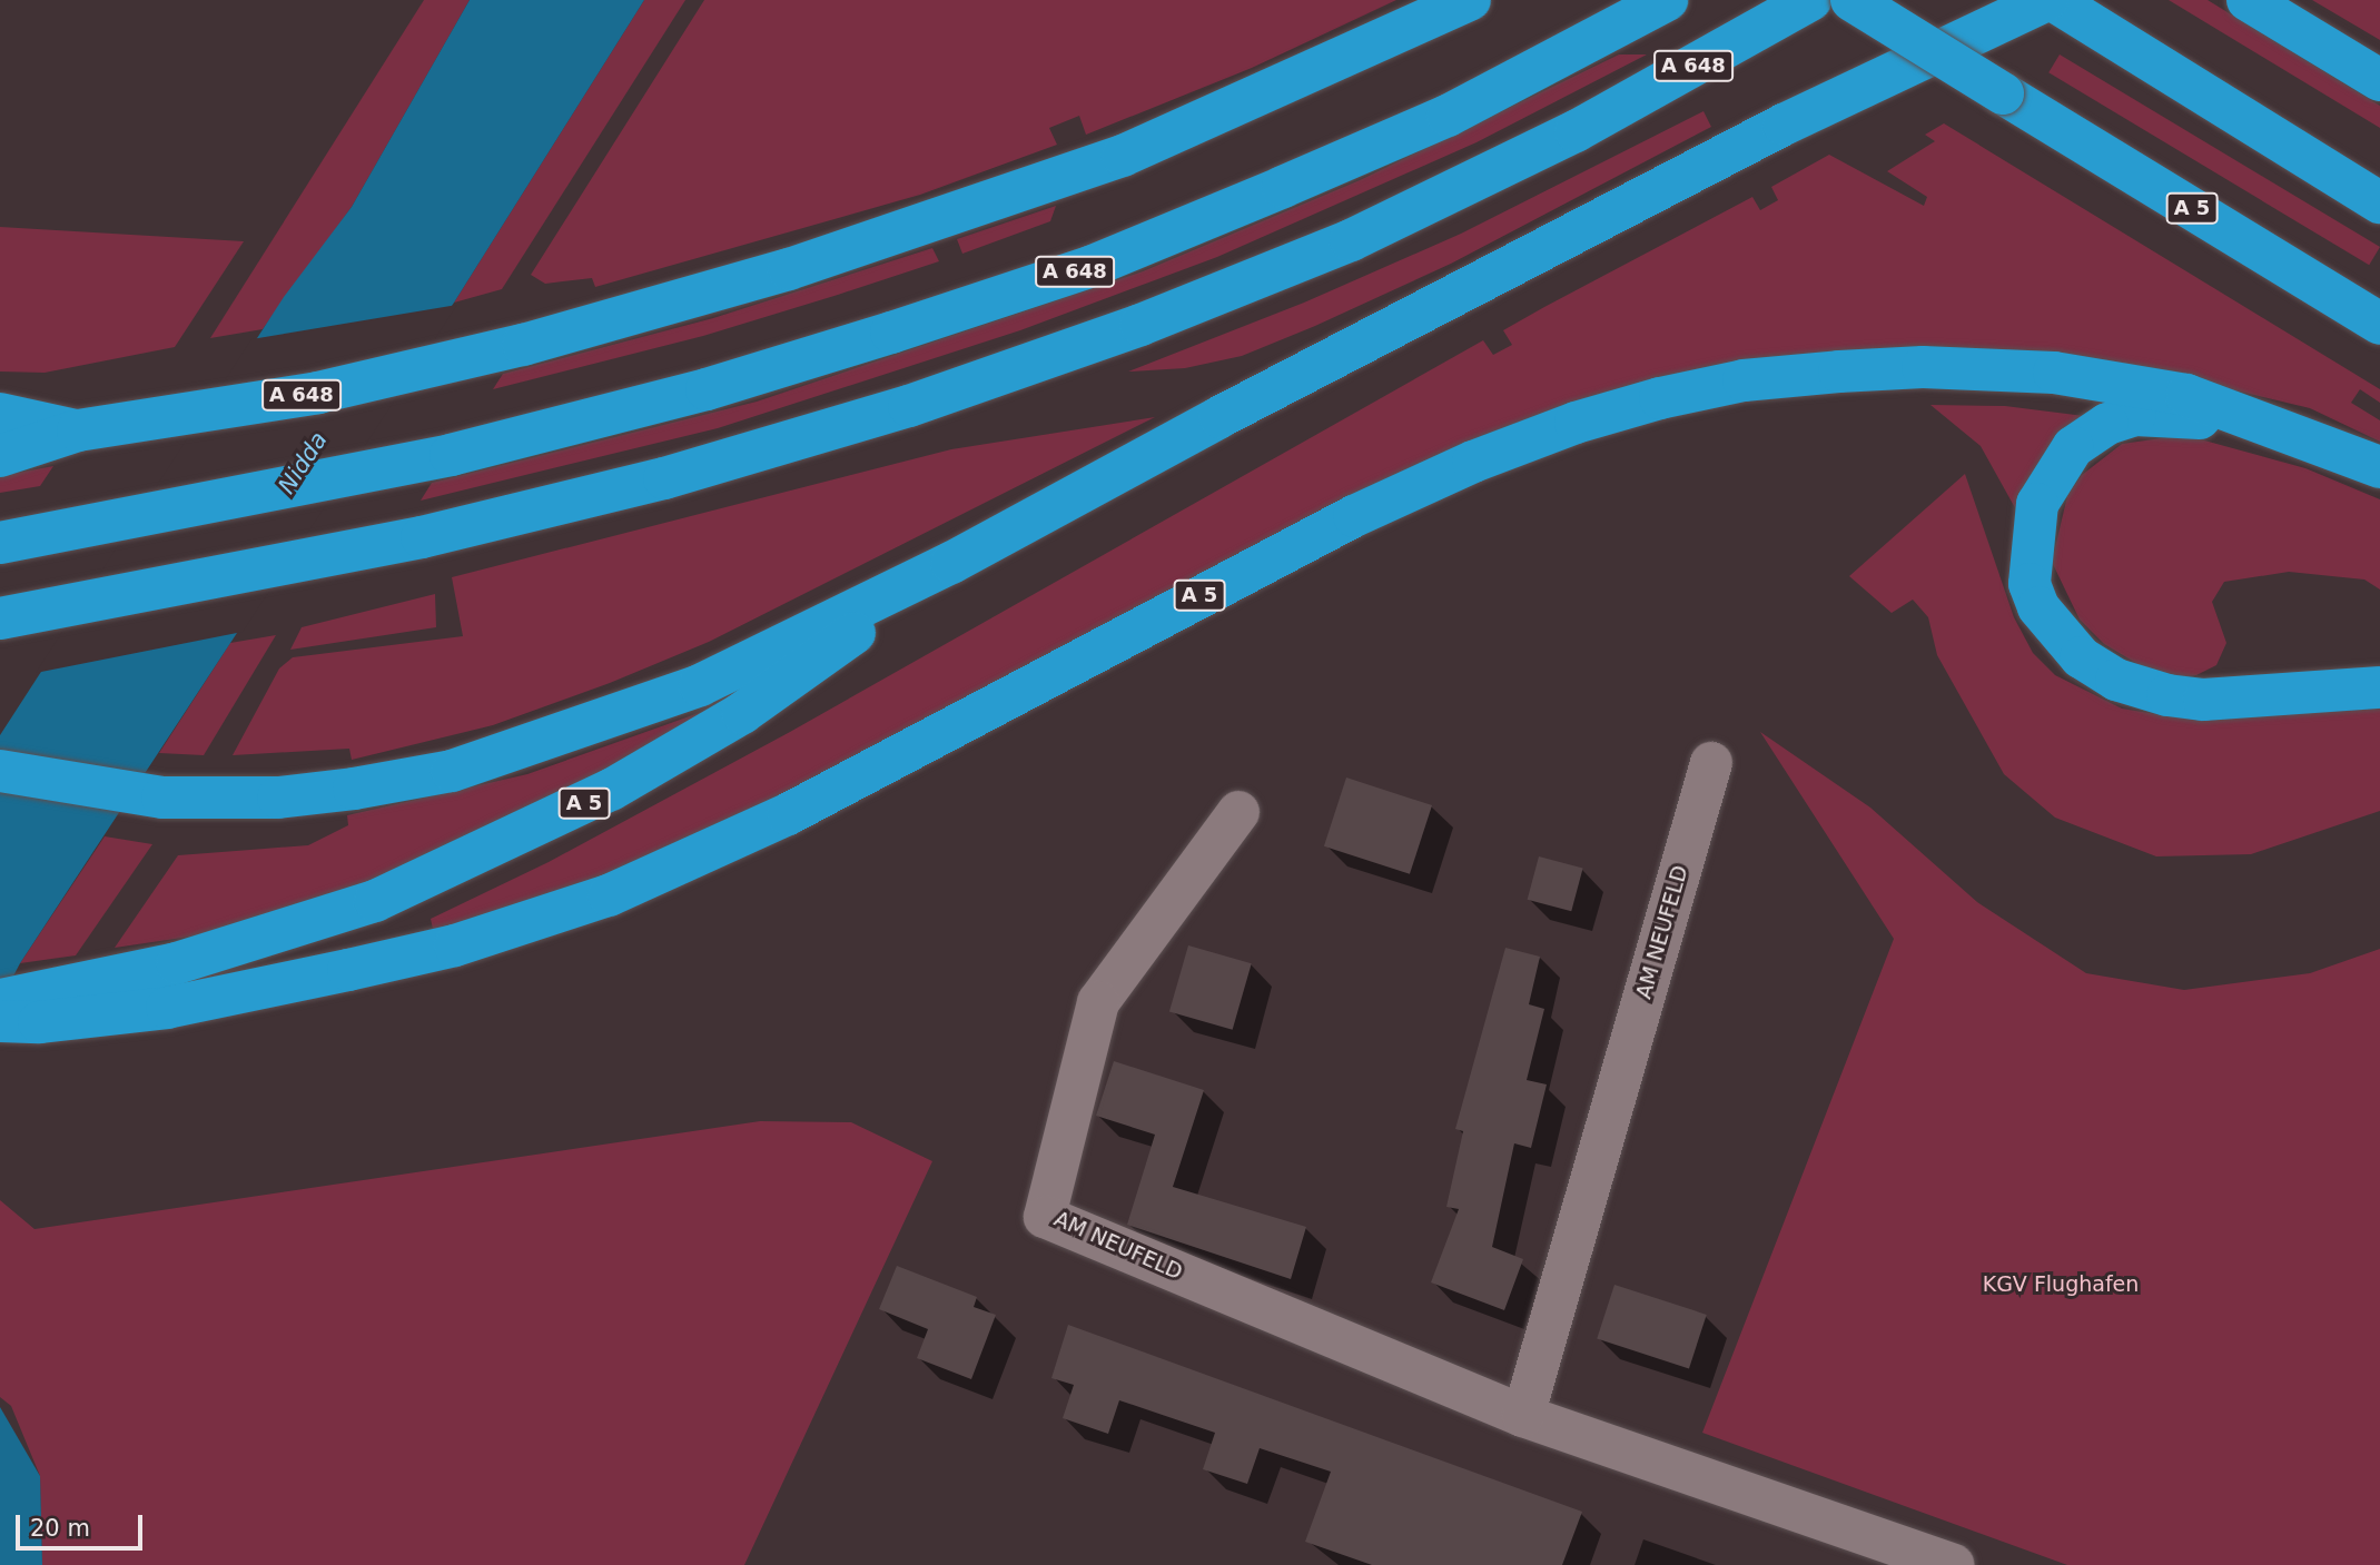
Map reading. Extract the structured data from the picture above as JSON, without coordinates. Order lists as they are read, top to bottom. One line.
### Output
{"streets":{"highway":["A 648","A 5"],"street":["AM NEUFELD"]},"water":["Nidda"],"parks":["KGV Flughafen"],"scale_bar":"20 m"}
